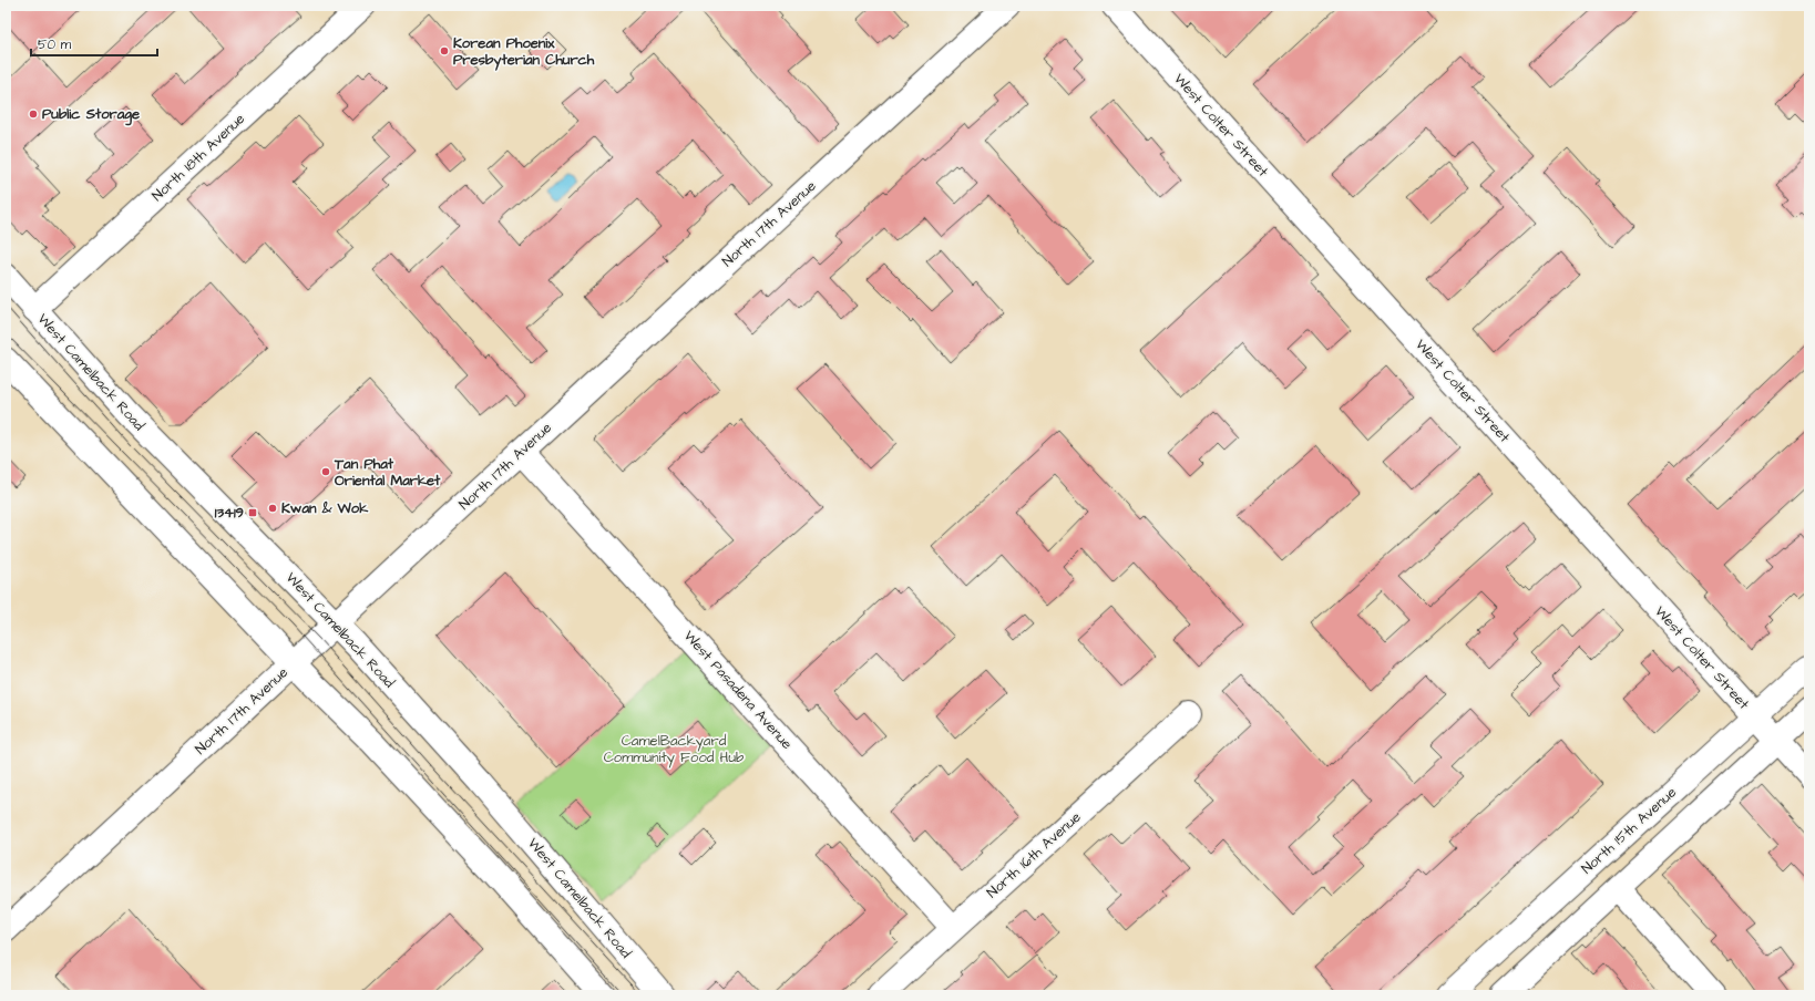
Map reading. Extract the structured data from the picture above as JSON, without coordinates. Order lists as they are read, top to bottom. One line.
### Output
{"streets":{"street":["West Colter Street","North 18th Avenue","North 17th Avenue","West Camelback Road","West Pasadena Avenue","North 15th Avenue","North 16th Avenue"]},"crossings":[["West Colter Street","North 15th Avenue"],["North 18th Avenue","West Camelback Road"],["North 17th Avenue","West Camelback Road"],["North 17th Avenue","West Pasadena Avenue"],["West Pasadena Avenue","North 16th Avenue"]],"parks":["CamelBackyard Community Food Hub"],"places":{"other":["Korean Phoenix Presbyterian Church","Public Storage","Tan Phat Oriental Market","Kwan & Wok"],"transit":["13419"]},"scale_bar":"50 m"}
